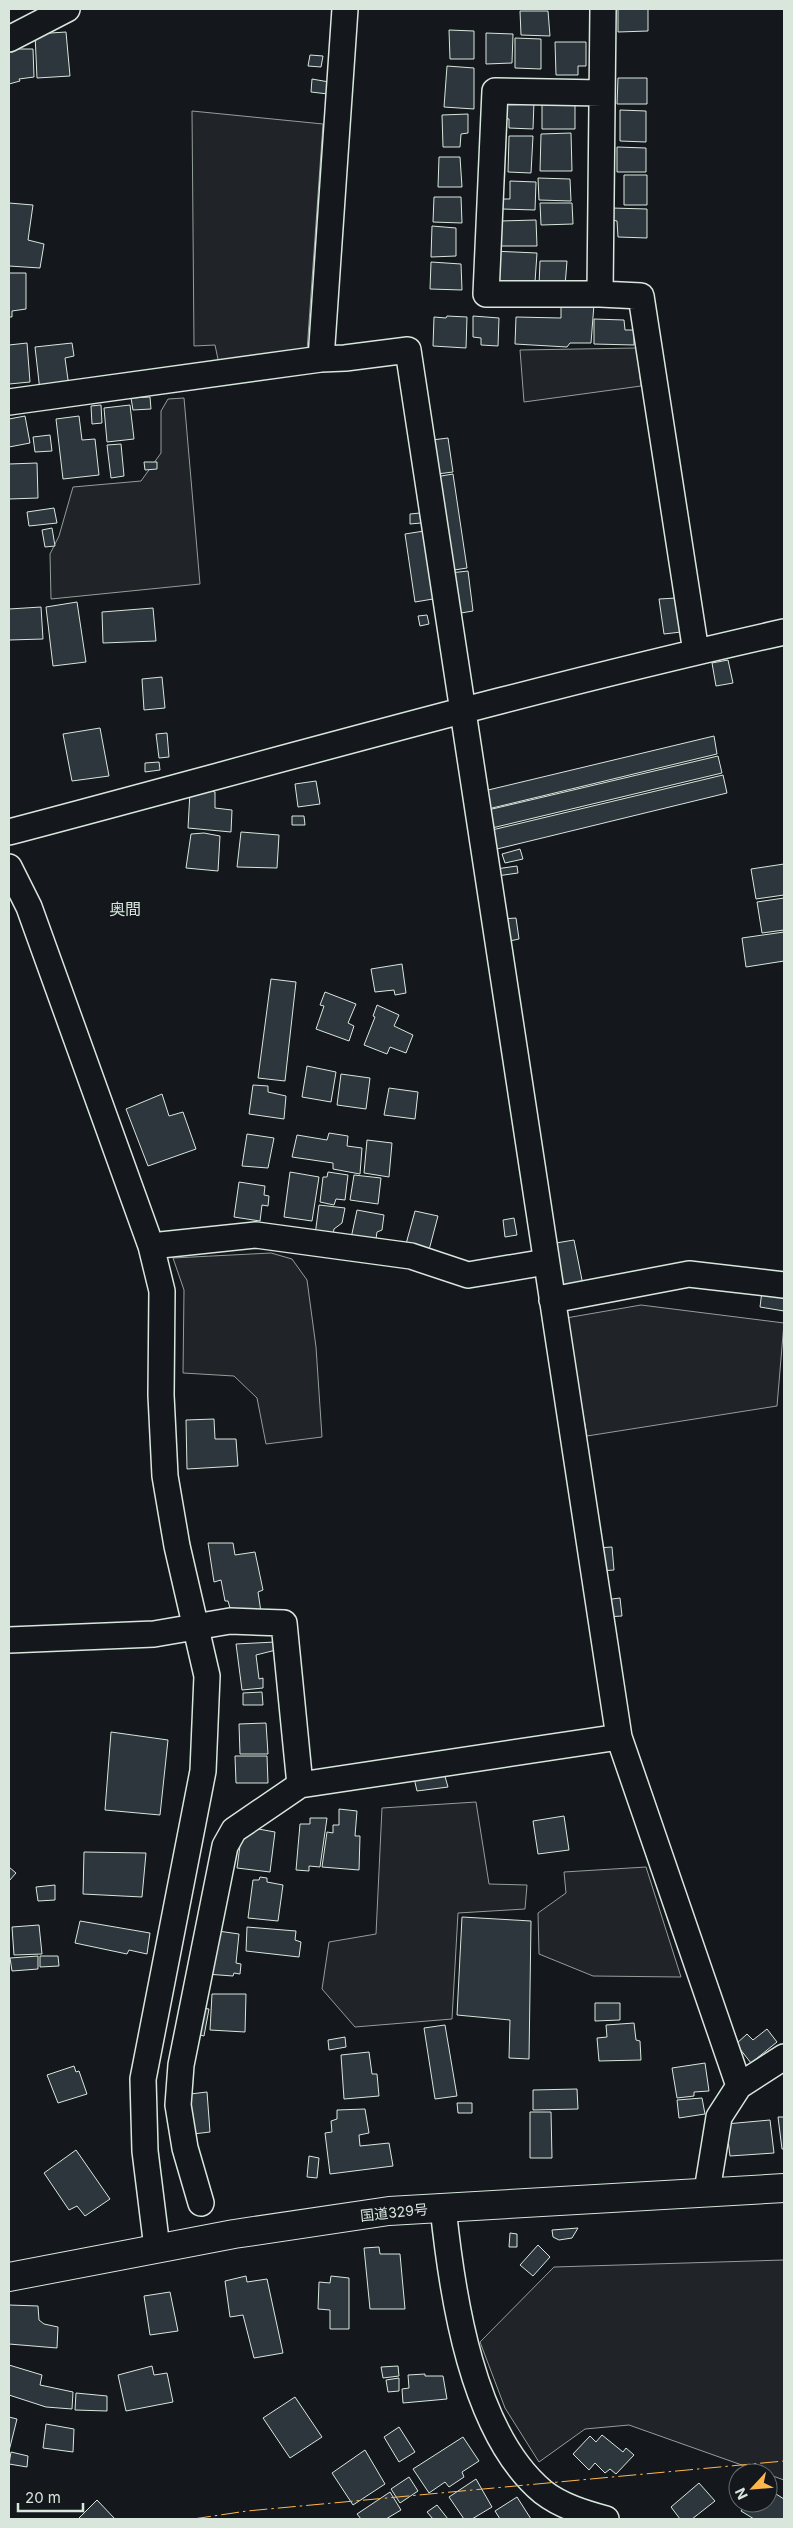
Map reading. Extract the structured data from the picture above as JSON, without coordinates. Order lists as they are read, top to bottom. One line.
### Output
{"streets":{"highway":["国道329号"]},"districts":["奥間"],"scale_bar":"20 m","north":"bottom left"}
